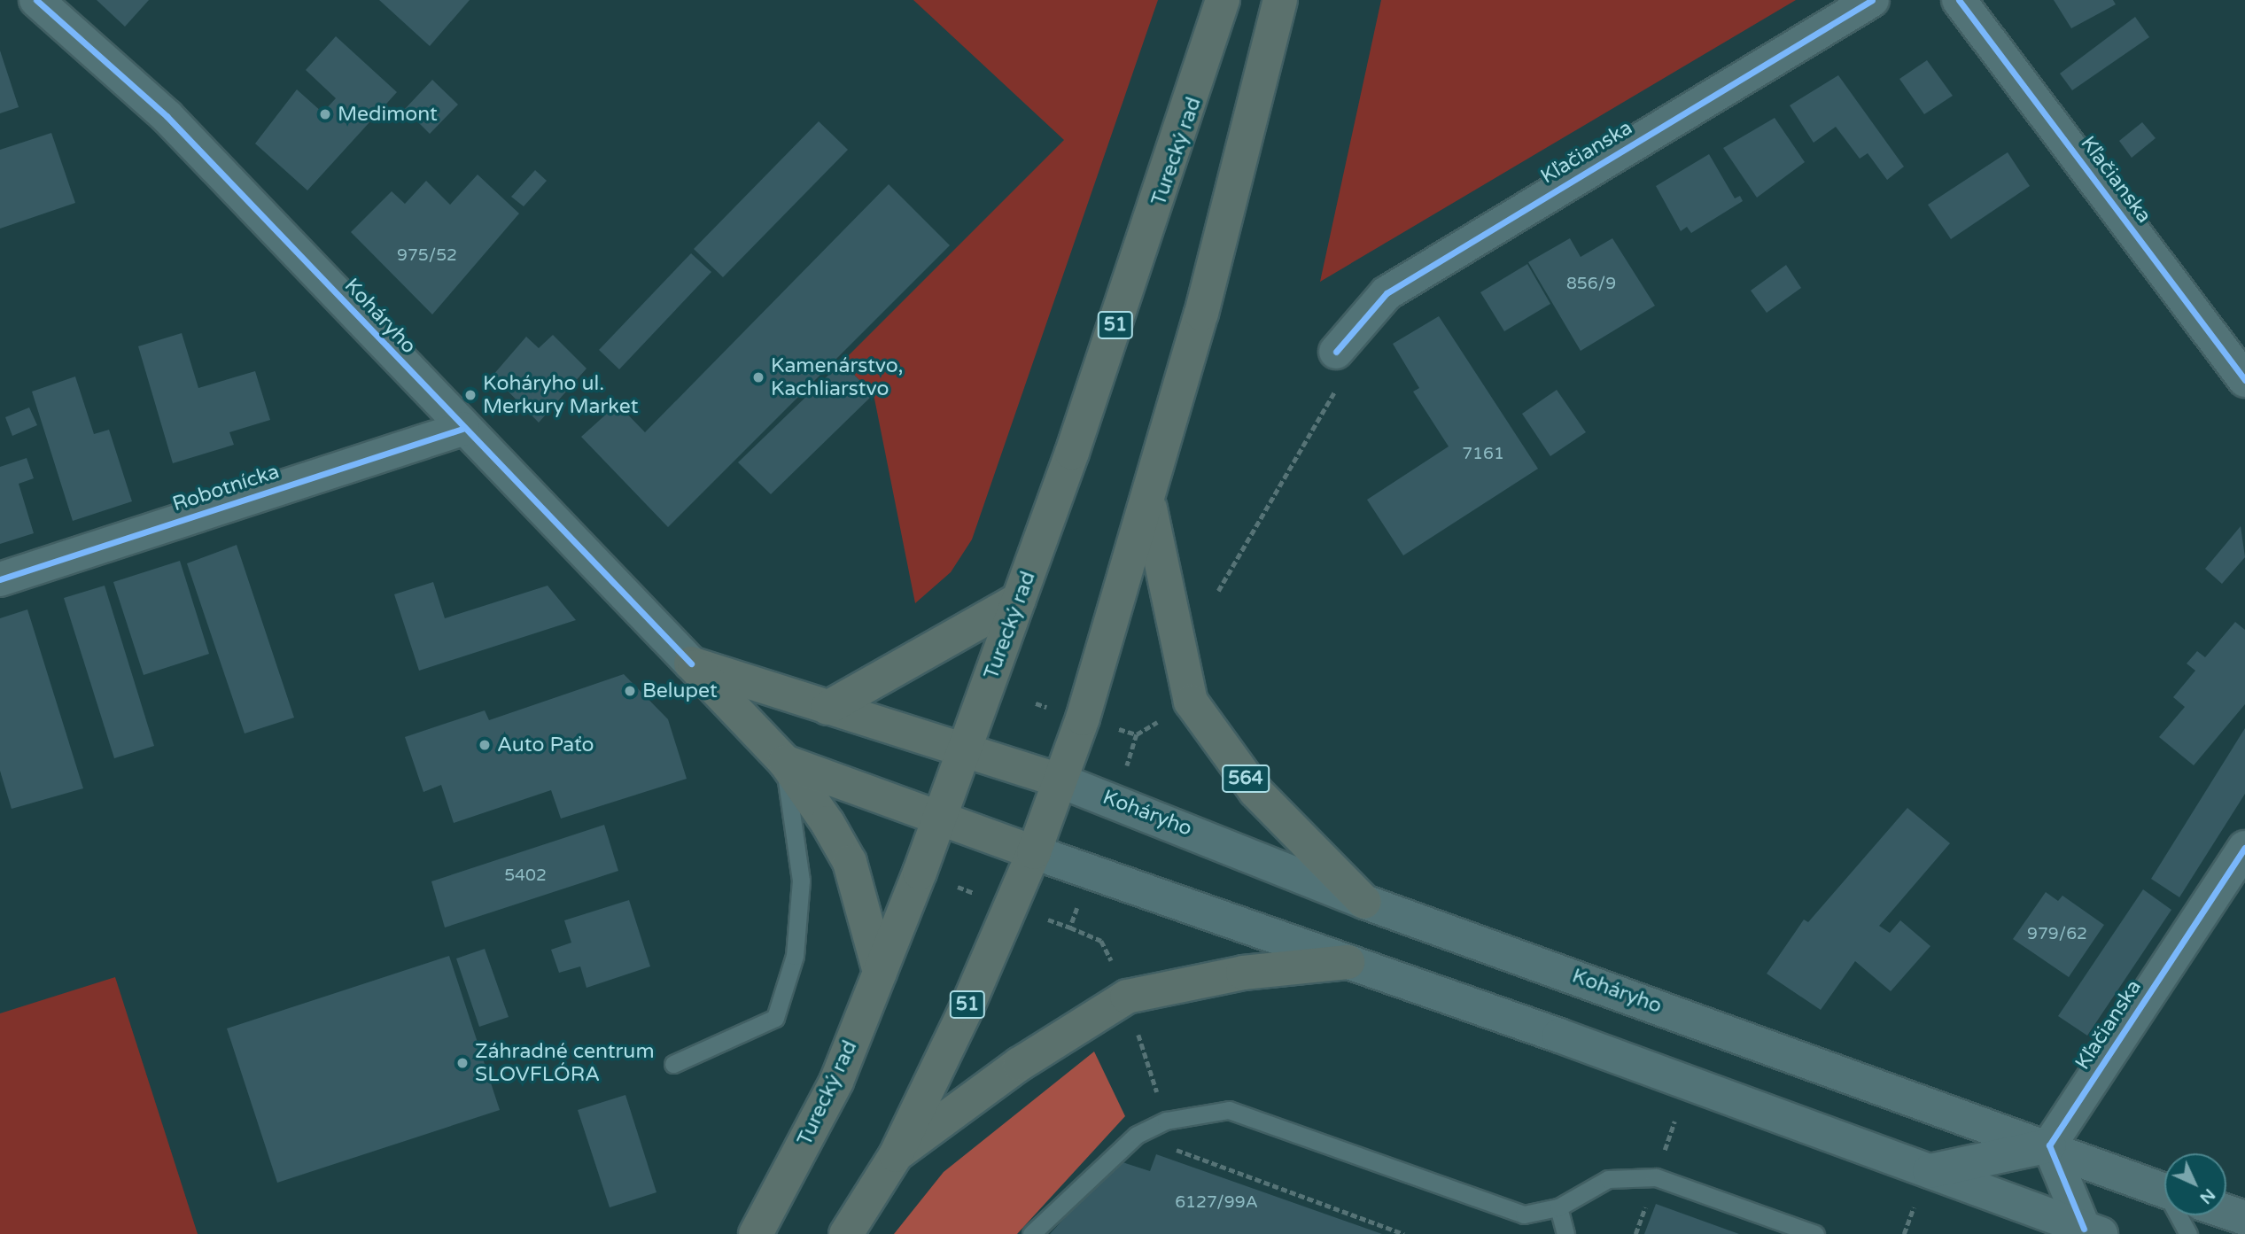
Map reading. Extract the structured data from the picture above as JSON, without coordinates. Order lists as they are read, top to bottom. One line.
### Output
{"streets":{"main road":["Turecký rad","51","564"],"street":["Kľačianska","Koháryho","Robotnícka"]},"crossings":[["Kľačianska","Koháryho"],["Koháryho","51"],["Koháryho","Robotnícka"],["Koháryho","564"],["51","564"]],"places":["Medimont","Kamenárstvo, Kachliarstvo","Koháryho ul. Merkury Market","Belupet","Auto Paťo","Záhradné centrum SLOVFLÓRA"],"house_numbers":["975/52","856/9","7161","5402","979/62","6127/99A"],"north":"bottom right"}
